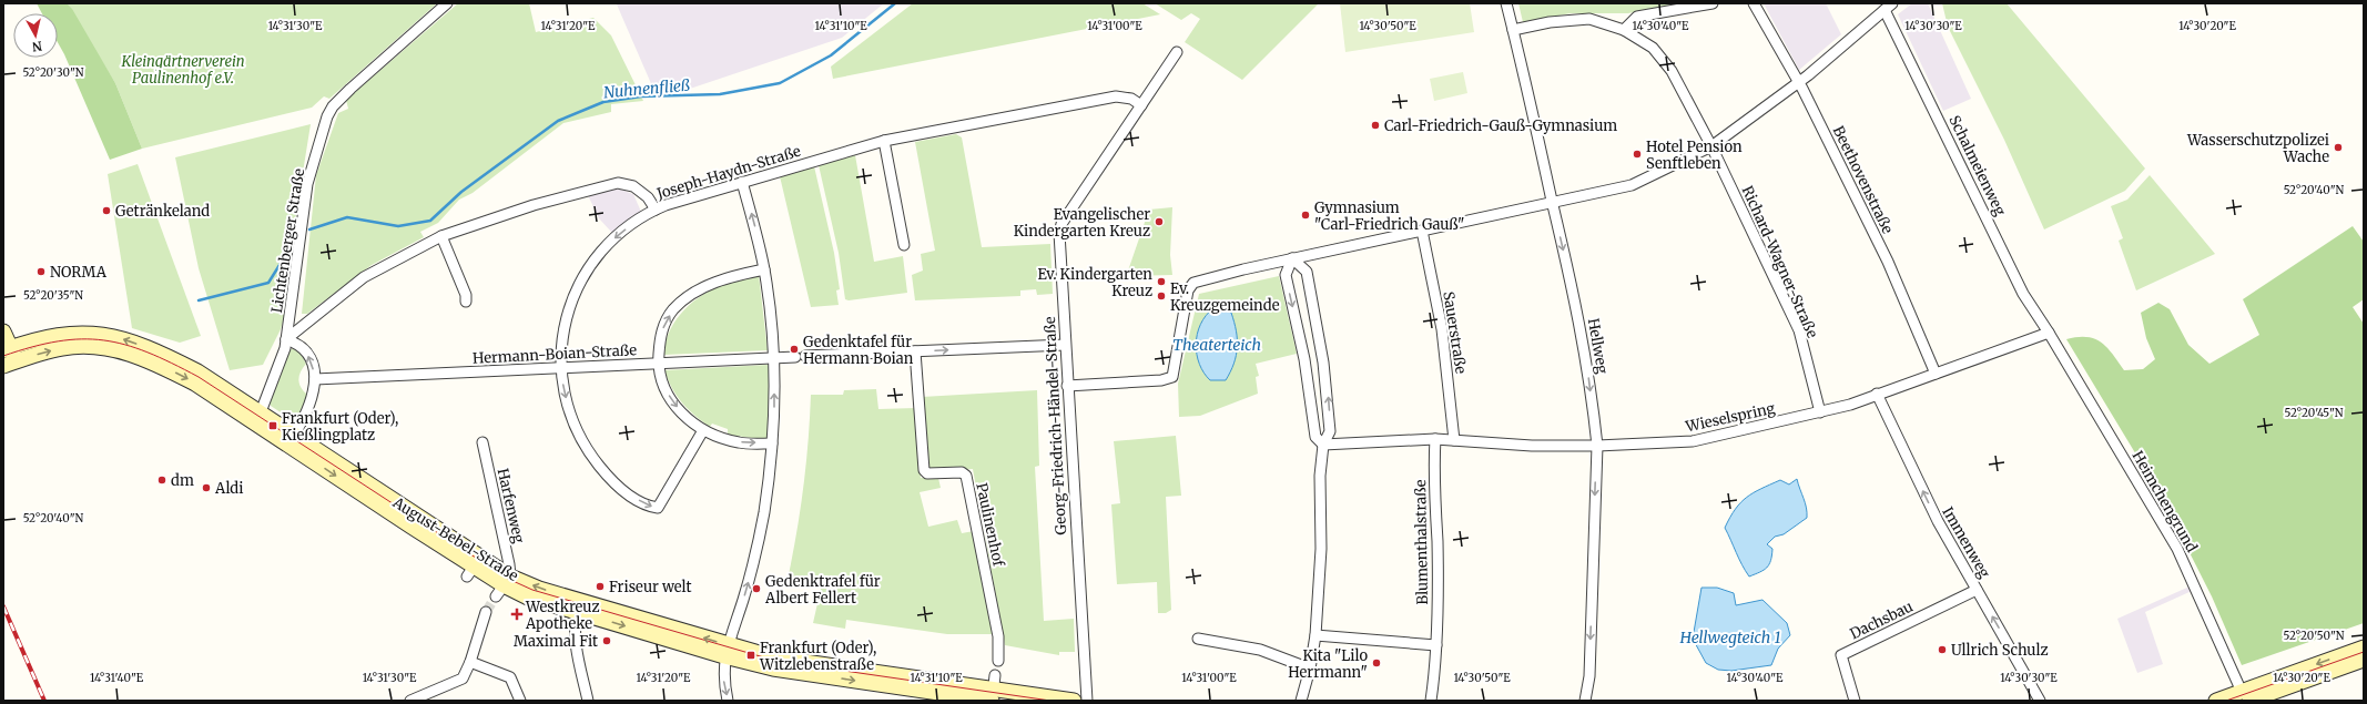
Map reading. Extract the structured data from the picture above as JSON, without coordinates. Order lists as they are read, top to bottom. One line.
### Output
{"streets":{"street":["Schalmeienweg","Joseph-Haydn-Straße","Beethovenstraße","Lichtenberger Straße","Richard-Wagner-Straße","Sauerstraße","Hellweg","Hermann-Boian-Straße","Wieselspring","Georg-Friedrich-Händel-Straße","Heimchengrund","Harfenweg","Paulinenhof","August-Bebel-Straße","Blumenthalstraße","Immenweg","Dachsbau"]},"crossings":[["Schalmeienweg","Wieselspring"],["Schalmeienweg","Heimchengrund"],["Joseph-Haydn-Straße","Lichtenberger Straße"],["Joseph-Haydn-Straße","Georg-Friedrich-Händel-Straße"],["Beethovenstraße","Wieselspring"],["Lichtenberger Straße","August-Bebel-Straße"],["Richard-Wagner-Straße","Hellweg"],["Richard-Wagner-Straße","Wieselspring"],["Sauerstraße","Wieselspring"],["Hellweg","Wieselspring"],["Hermann-Boian-Straße","Georg-Friedrich-Händel-Straße"],["Hermann-Boian-Straße","Paulinenhof"],["Wieselspring","Heimchengrund"],["Wieselspring","Blumenthalstraße"],["Wieselspring","Immenweg"],["Harfenweg","August-Bebel-Straße"],["Immenweg","Dachsbau"]],"one_way":["Hellweg","Immenweg"],"water":["Nuhnenfließ","Theaterteich","Hellwegteich 1"],"parks":["Kleingärtnerverein Paulinenhof e.V."],"places":{"other":["Carl-Friedrich-Gauß-Gymnasium","Wasserschutzpolizei Wache","Hotel Pension Senftleben","Getränkeland","Gymnasium \"Carl-Friedrich Gauß\"","Evangelischer Kindergarten Kreuz","NORMA","Ev. Kindergarten Kreuz","Ev. Kreuzgemeinde","Gedenktafel für Hermann Boian","dm","Aldi","Friseur welt","Gedenktrafel für Albert Fellert","Maximal Fit","Ullrich Schulz","Kita \"Lilo Herrmann\""],"transit":["Frankfurt (Oder), Kießlingplatz","Frankfurt (Oder), Witzlebenstraße"],"health":["Westkreuz Apotheke"]},"north":"bottom","coordinates":["14°31'30\"E","14°31'20\"E","14°31'10\"E","14°31'00\"E","14°30'50\"E","14°30'40\"E","14°30'30\"E","14°30'20\"E","52°20'30\"N","52°20'40\"N","52°20'35\"N","52°20'45\"N","52°20'50\"N","14°31'40\"E"]}
